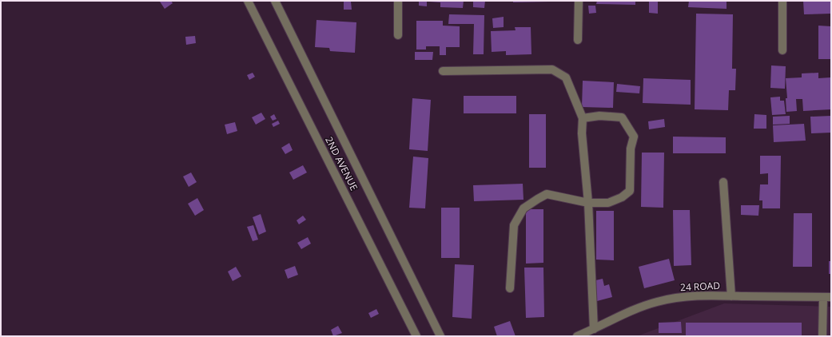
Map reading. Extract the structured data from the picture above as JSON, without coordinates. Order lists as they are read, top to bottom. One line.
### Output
{"streets":{"street":["2ND AVENUE","24 ROAD"]}}
